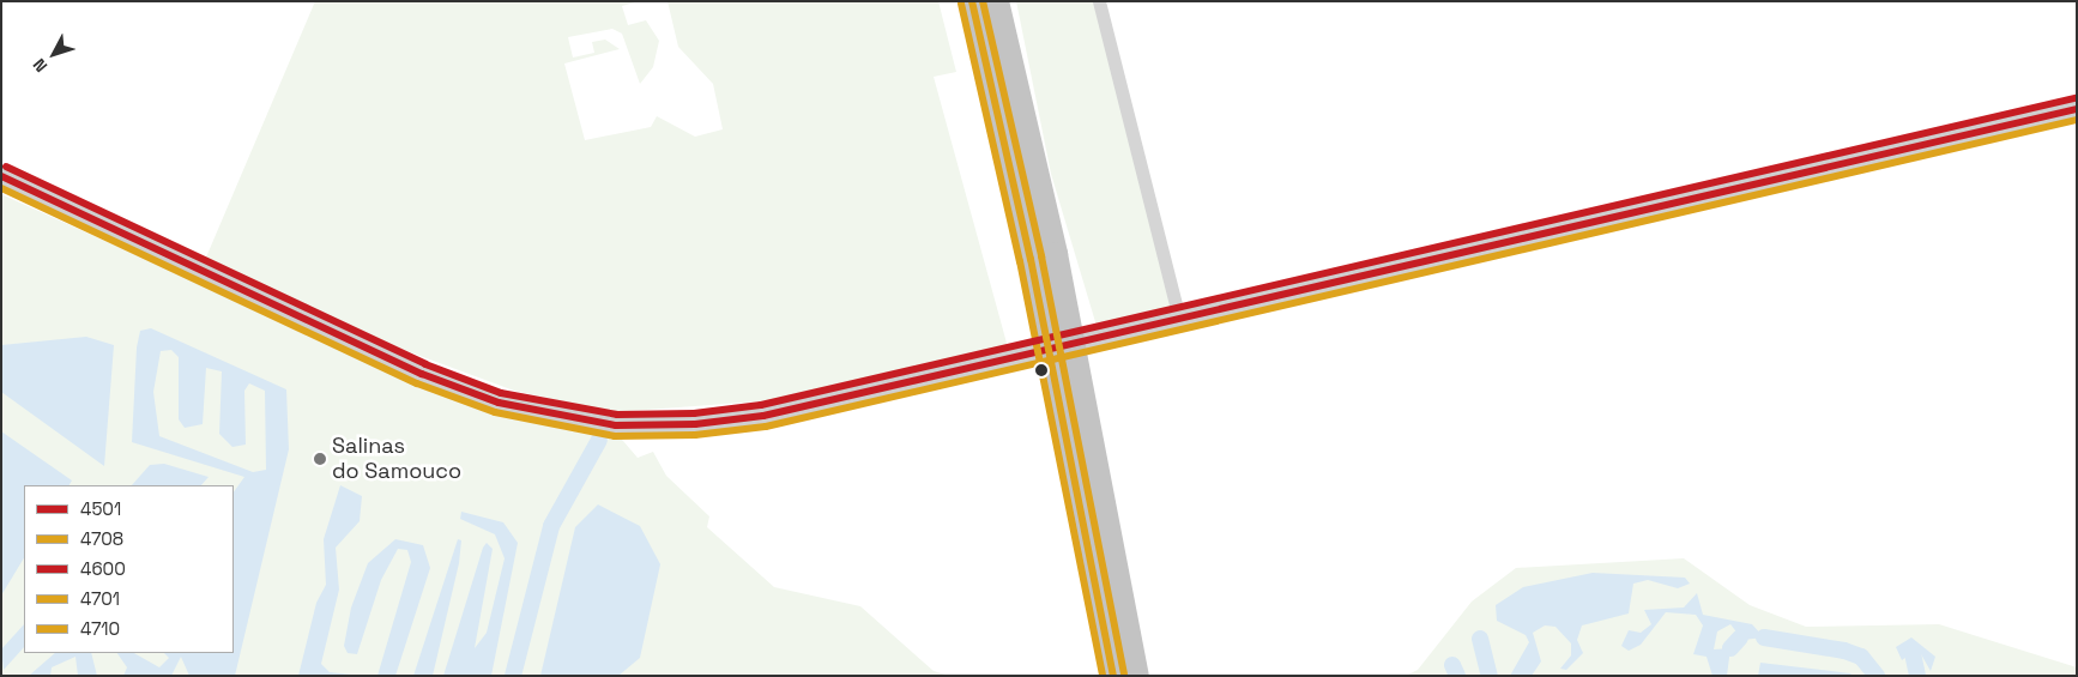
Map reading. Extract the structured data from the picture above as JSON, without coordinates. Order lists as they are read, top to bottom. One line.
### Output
{"places":["Salinas do Samouco"],"lines":["transit line 4701","transit line 4710","transit line 4708","transit line 4600","transit line 4501"],"legend":["4501","4708","4600","4701","4710"],"north":"bottom left"}
